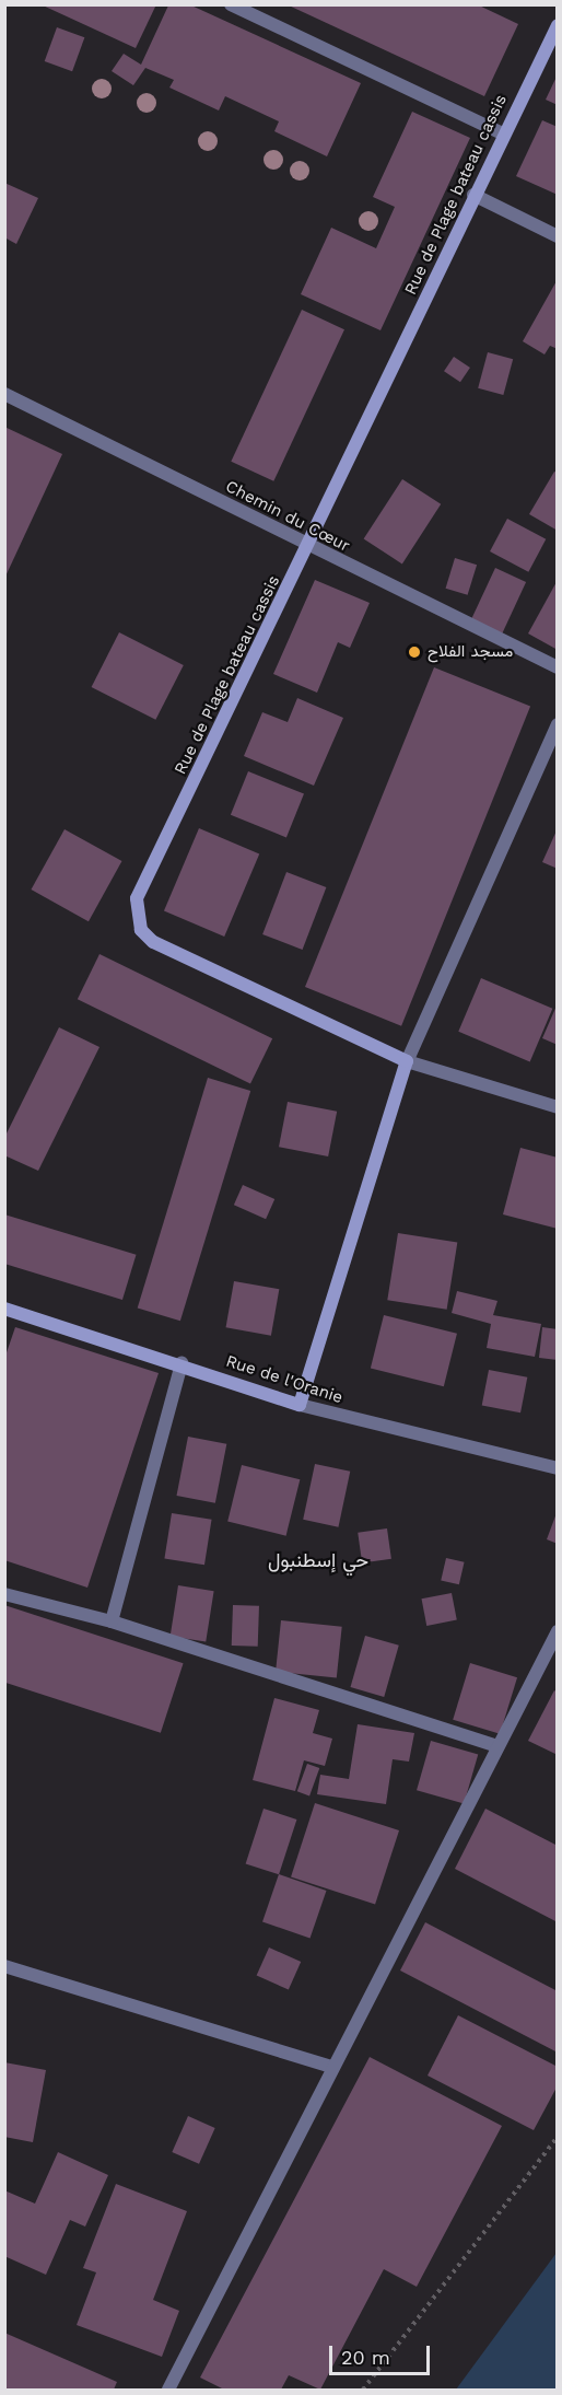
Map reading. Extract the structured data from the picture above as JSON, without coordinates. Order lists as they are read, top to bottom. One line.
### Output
{"streets":{"street":["Rue de Plage bateau cassis","Chemin du Cœur","Rue de l'Oranie"]},"crossings":[["Rue de Plage bateau cassis","Chemin du Cœur"]],"districts":["حي إسطنبول"],"places":["مسجد الفلاح"],"scale_bar":"20 m"}
